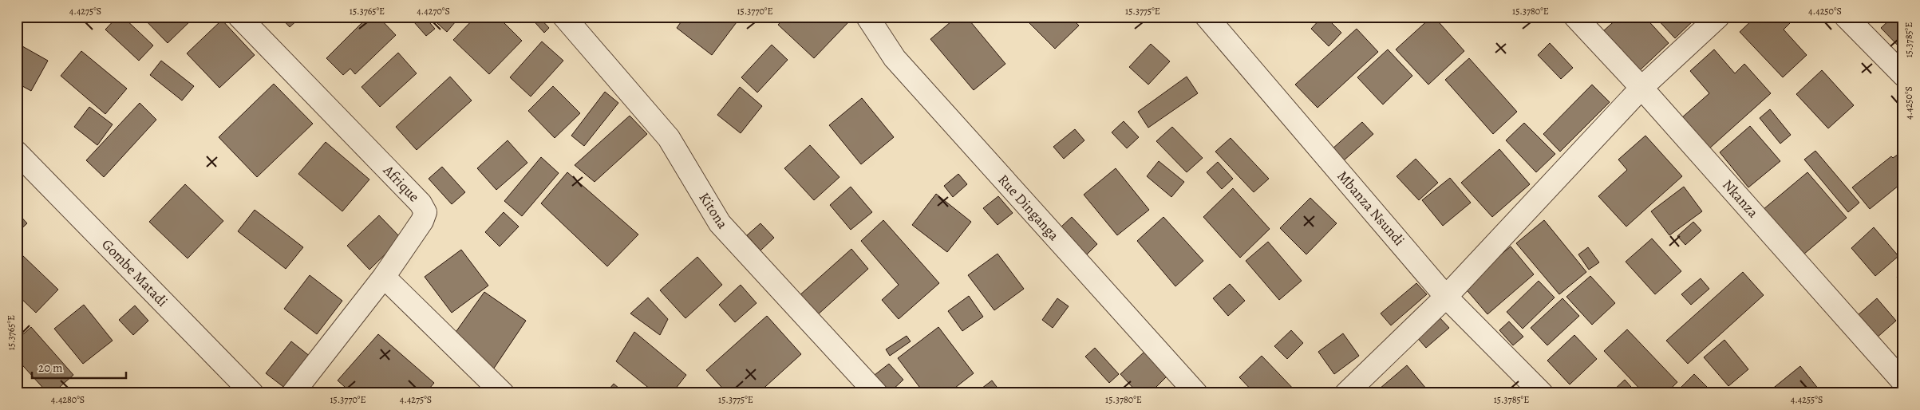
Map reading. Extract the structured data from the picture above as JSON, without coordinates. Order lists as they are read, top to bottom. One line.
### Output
{"streets":{"street":["Afrique","Nkanza","Rue Dinganga","Mbanza Nsundi","Kitona","Gombe Matadi"]},"scale_bar":"20 m","coordinates":["4.4275°S","15.3765°E","4.4270°S","15.3770°E","15.3775°E","15.3780°E","4.4250°S","15.3785°E","4.4280°S","4.4255°S"]}
